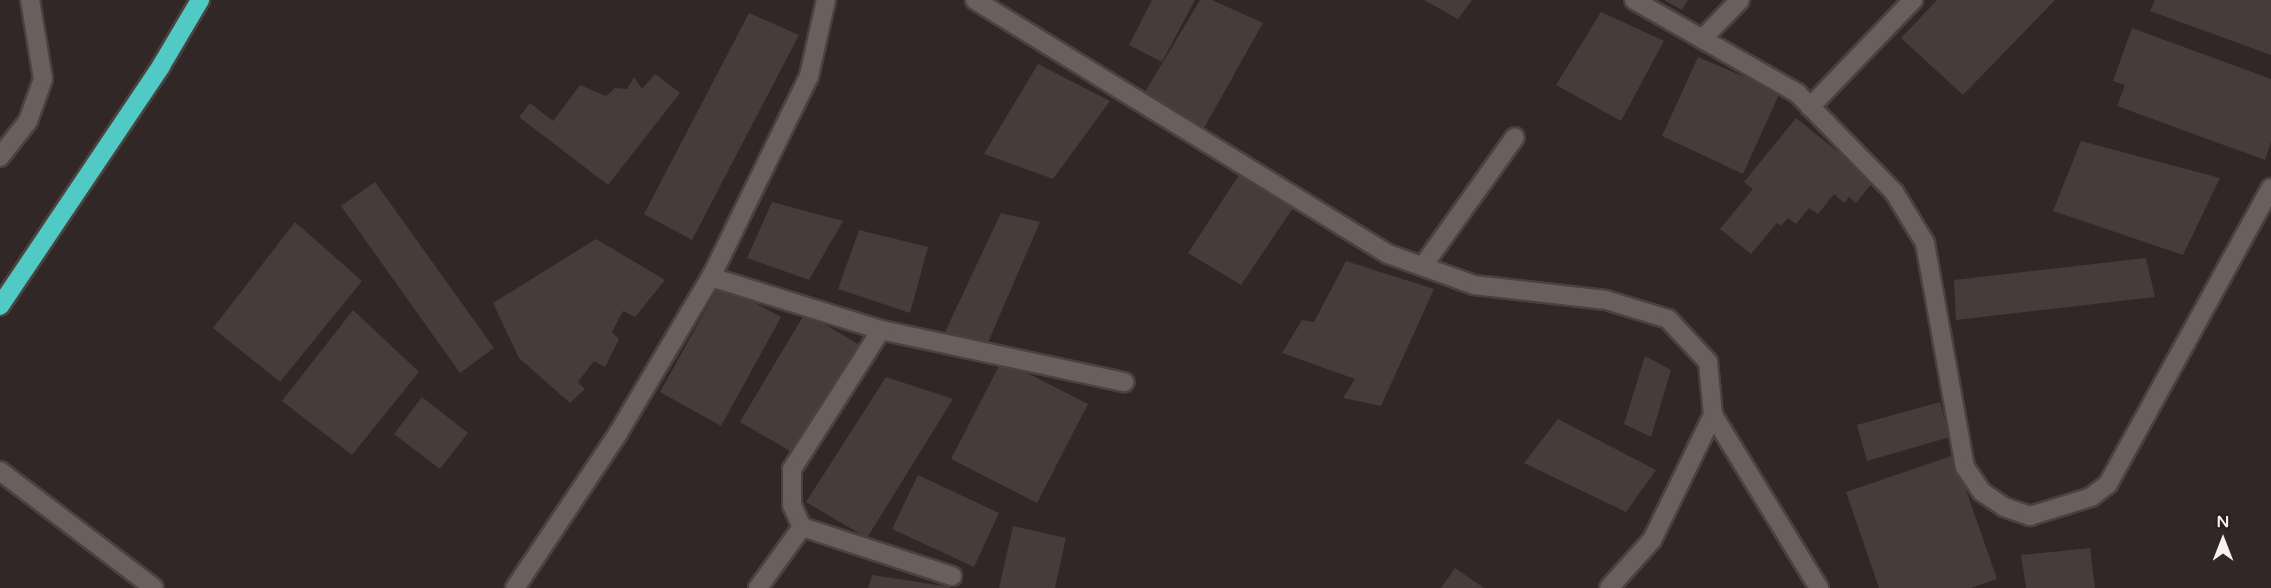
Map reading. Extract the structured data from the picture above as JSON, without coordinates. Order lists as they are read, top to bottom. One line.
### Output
{"north":"top"}
